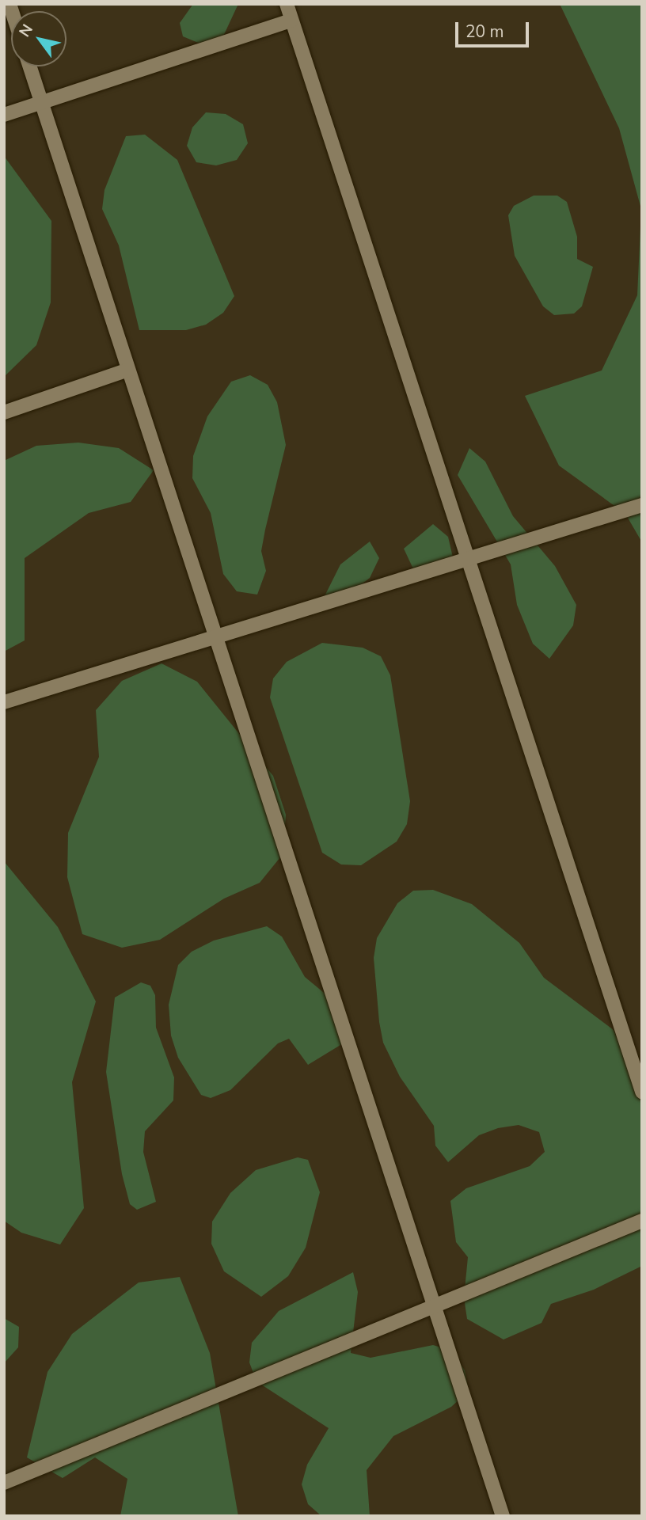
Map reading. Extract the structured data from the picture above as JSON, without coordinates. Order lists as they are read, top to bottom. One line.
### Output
{"scale_bar":"20 m","north":"top left"}
